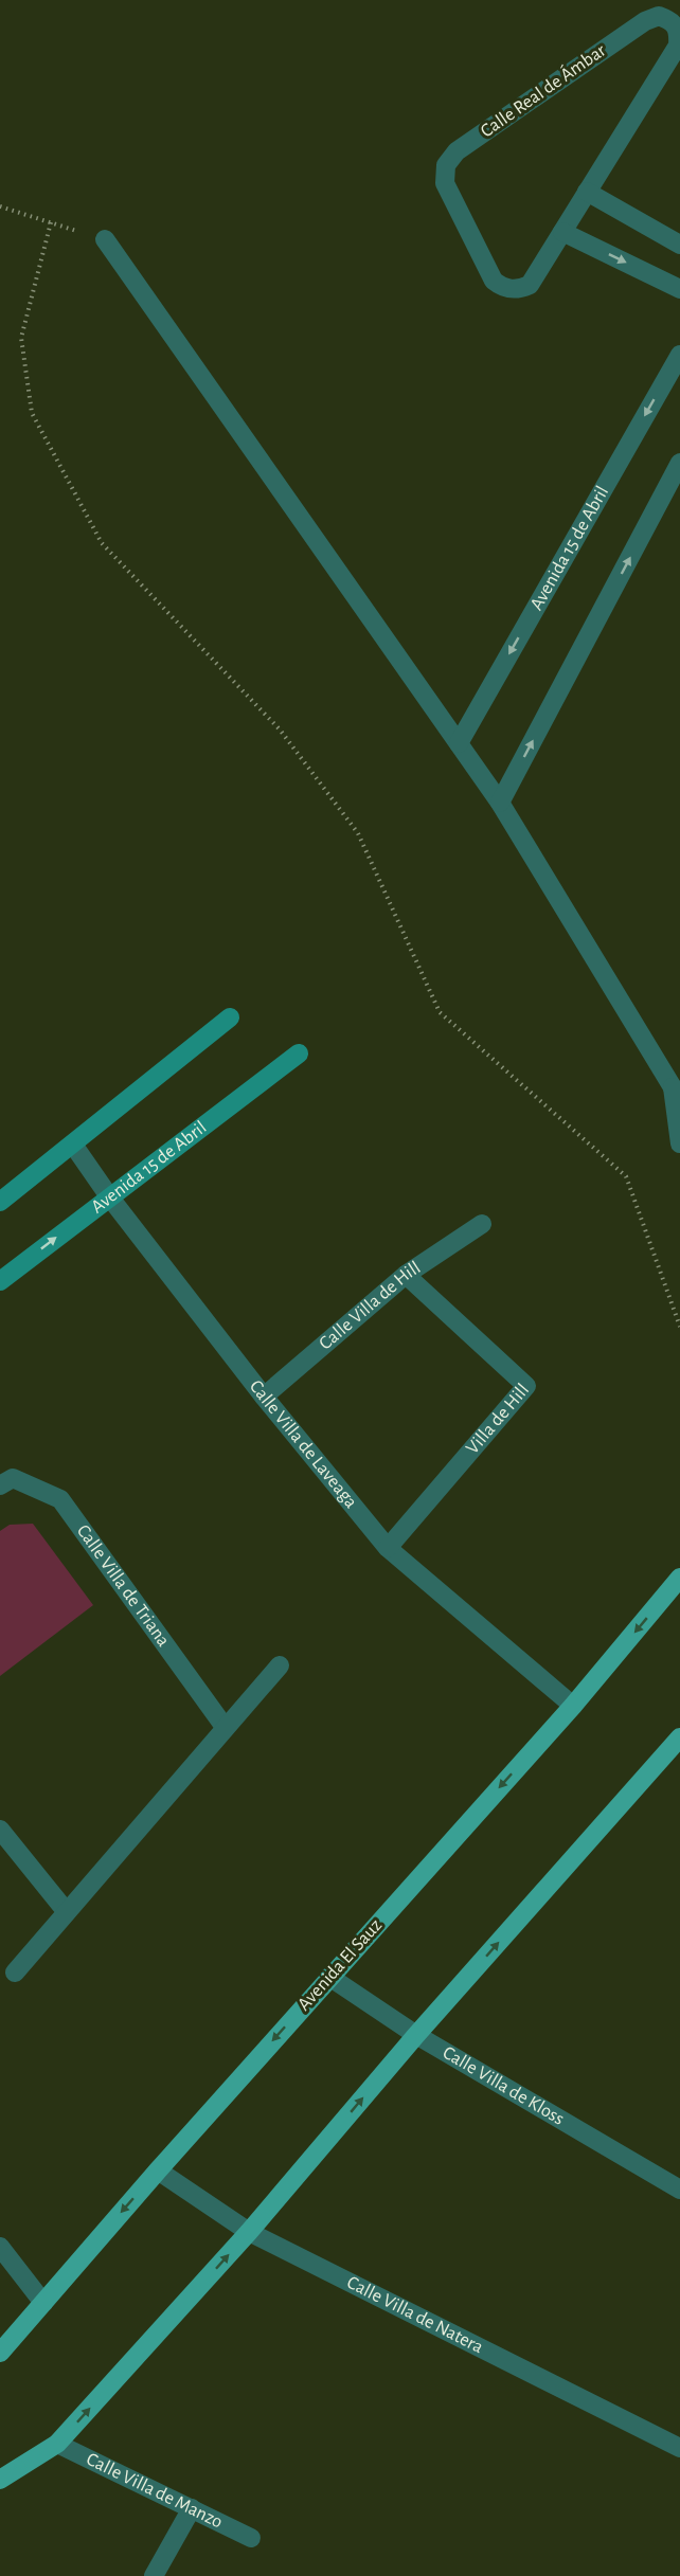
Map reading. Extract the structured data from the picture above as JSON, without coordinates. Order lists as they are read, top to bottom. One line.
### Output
{"streets":{"main road":["Avenida 15 de Abril","Avenida El Sauz"],"street":["Calle Real de Ámbar","Calle Villa de Hill","Villa de Hill","Calle Villa de Laveaga","Calle Villa de Triana","Calle Villa de Kloss","Calle Villa de Natera","Calle Villa de Manzo"]},"crossings":[["Avenida 15 de Abril","Calle Villa de Laveaga"],["Calle Villa de Hill","Villa de Hill"],["Calle Villa de Hill","Calle Villa de Laveaga"],["Villa de Hill","Calle Villa de Laveaga"],["Calle Villa de Laveaga","Avenida El Sauz"],["Avenida El Sauz","Calle Villa de Kloss"],["Avenida El Sauz","Calle Villa de Natera"]]}
